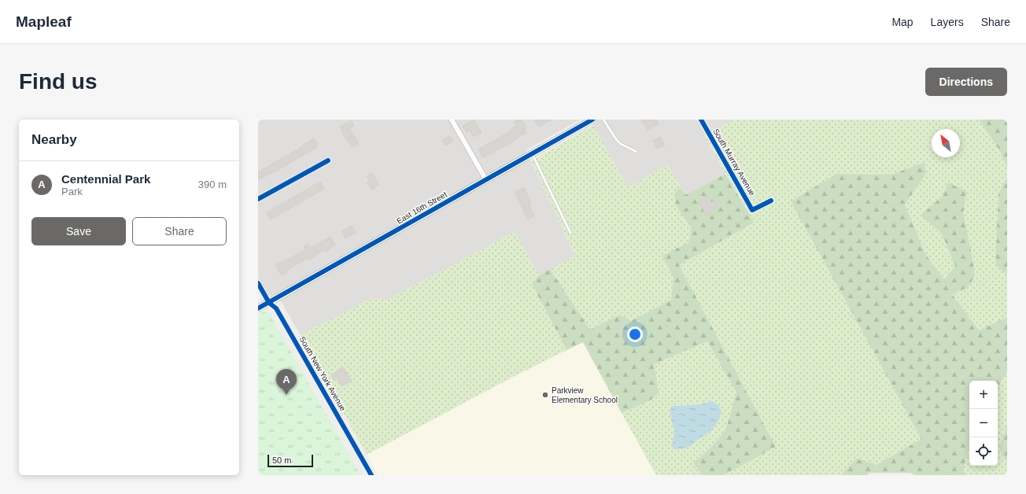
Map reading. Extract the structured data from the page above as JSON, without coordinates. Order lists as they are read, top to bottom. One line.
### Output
{"streets":{"street":["South Murray Avenue","East 16th Street","South New York Avenue"]},"crossings":[["East 16th Street","South New York Avenue"]],"places":["Parkview Elementary School"],"scale_bar":"50 m","north":"top left","page":{"header":"Mapleaf","nav":["Map","Layers","Share"],"buttons":["Directions",["Save","Share"]],"title":"Find us","heading":"Nearby","list":[{"mark":"A","name":"Centennial Park","note":"Park","value":"390 m"}],"pins":"A","map_buttons":["+","−"],"scale":"50 m"}}
